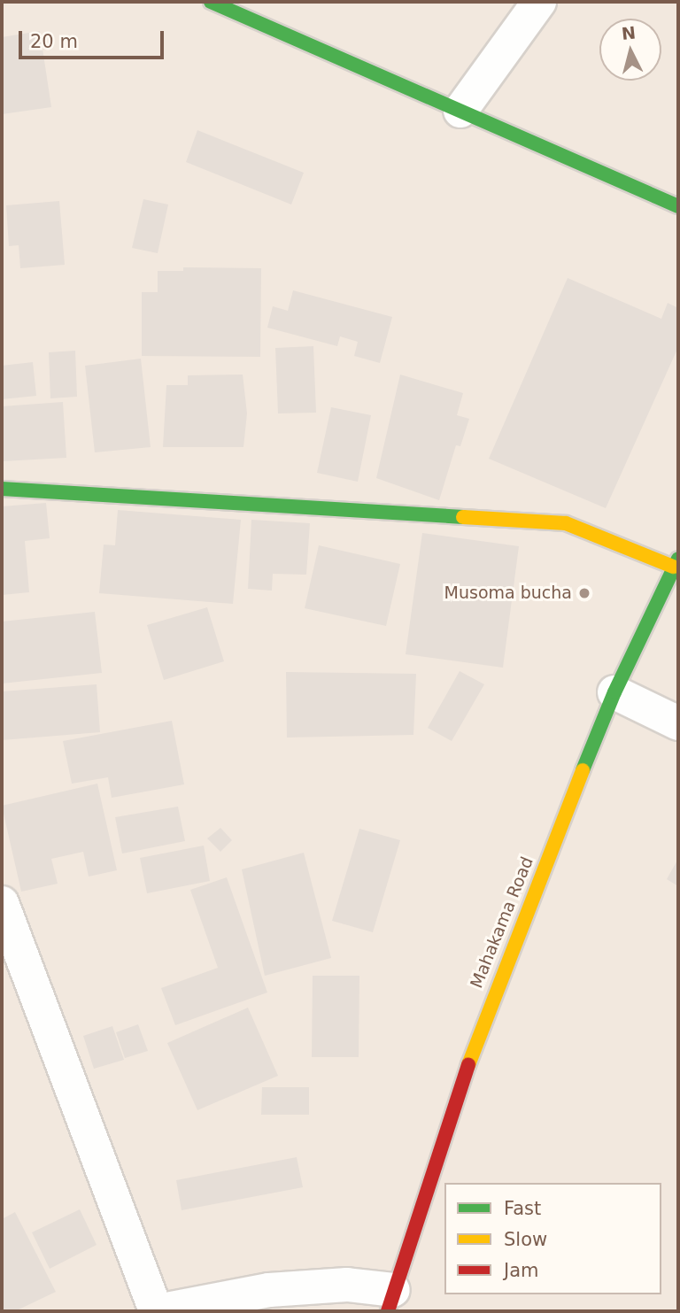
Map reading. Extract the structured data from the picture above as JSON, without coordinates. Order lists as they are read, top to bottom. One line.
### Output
{"streets":{"street":["Mahakama Road"]},"places":["Musoma bucha"],"legend":["Fast","Slow","Jam"],"scale_bar":"20 m","north":"top"}
